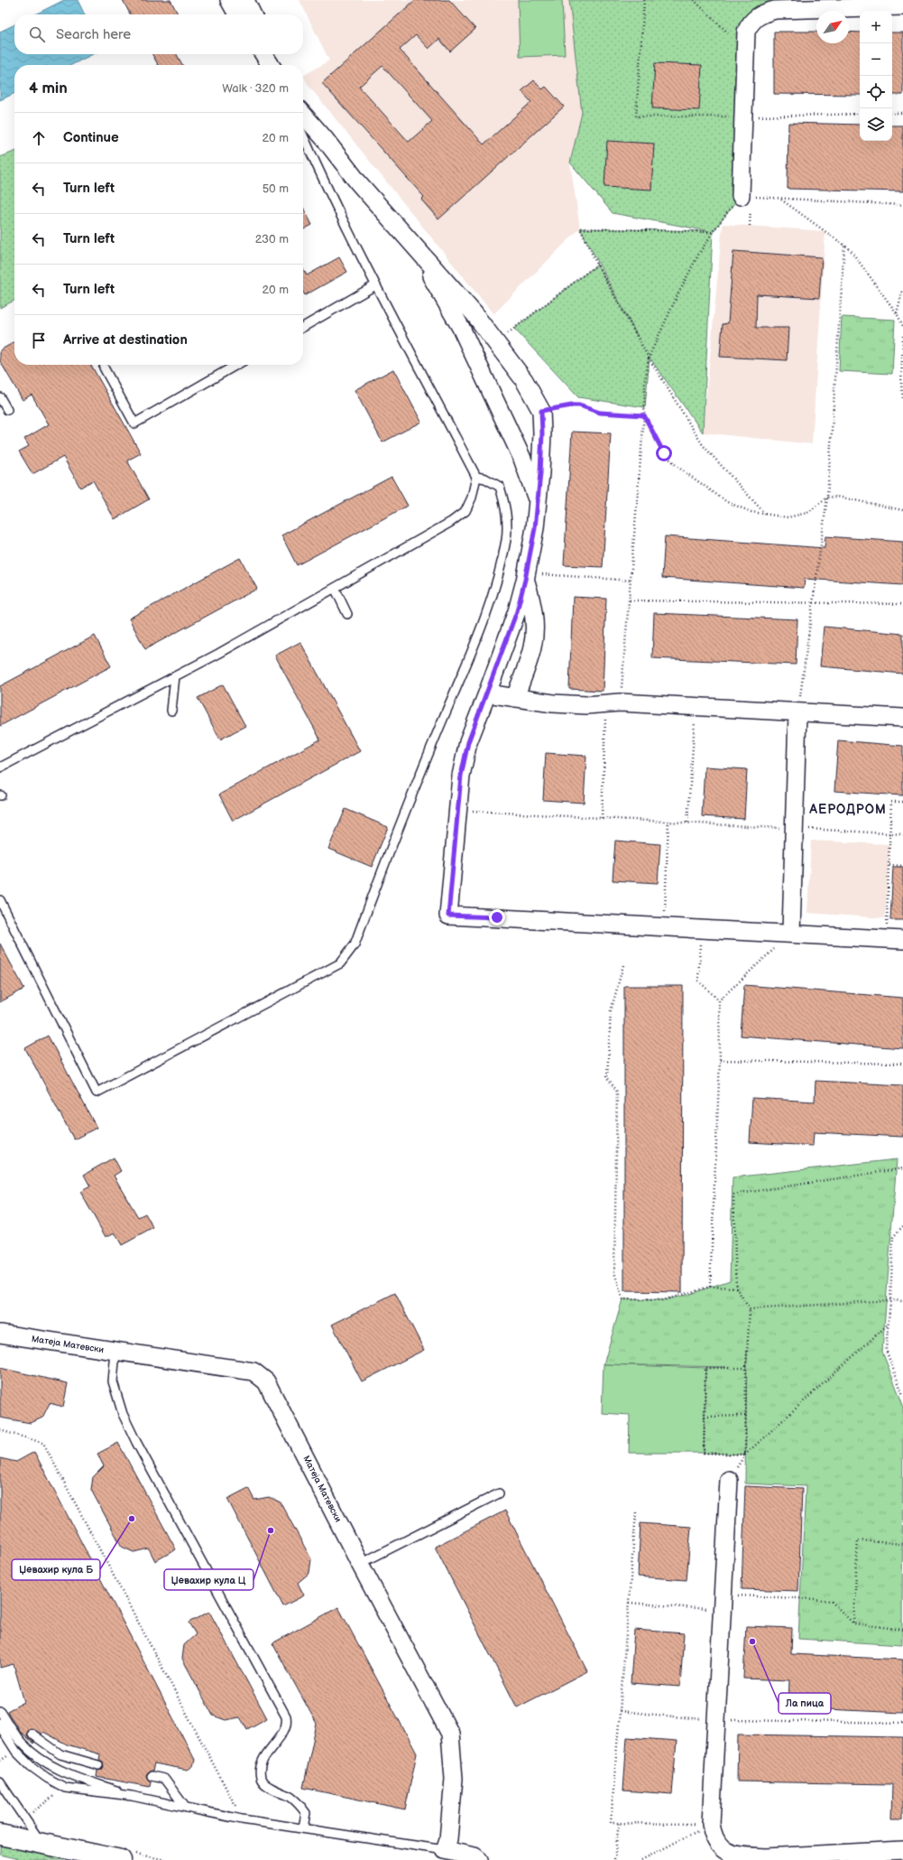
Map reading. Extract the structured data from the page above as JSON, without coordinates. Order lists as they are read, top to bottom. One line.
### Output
{"streets":{"street":["Матеја Матевски"]},"districts":["АЕРОДРОМ"],"places":["Џевахир кула Б","Џевахир кула Ц","Ла пица"],"north":"top right","page":{"map_buttons":["+","−"],"search":"Search here","heading":["4 min","Walk · 320 m"],"list":[["Continue","20 m"],["Turn left","50 m"],["Turn left","230 m"],["Turn left","20 m"],"Arrive at destination"]}}
